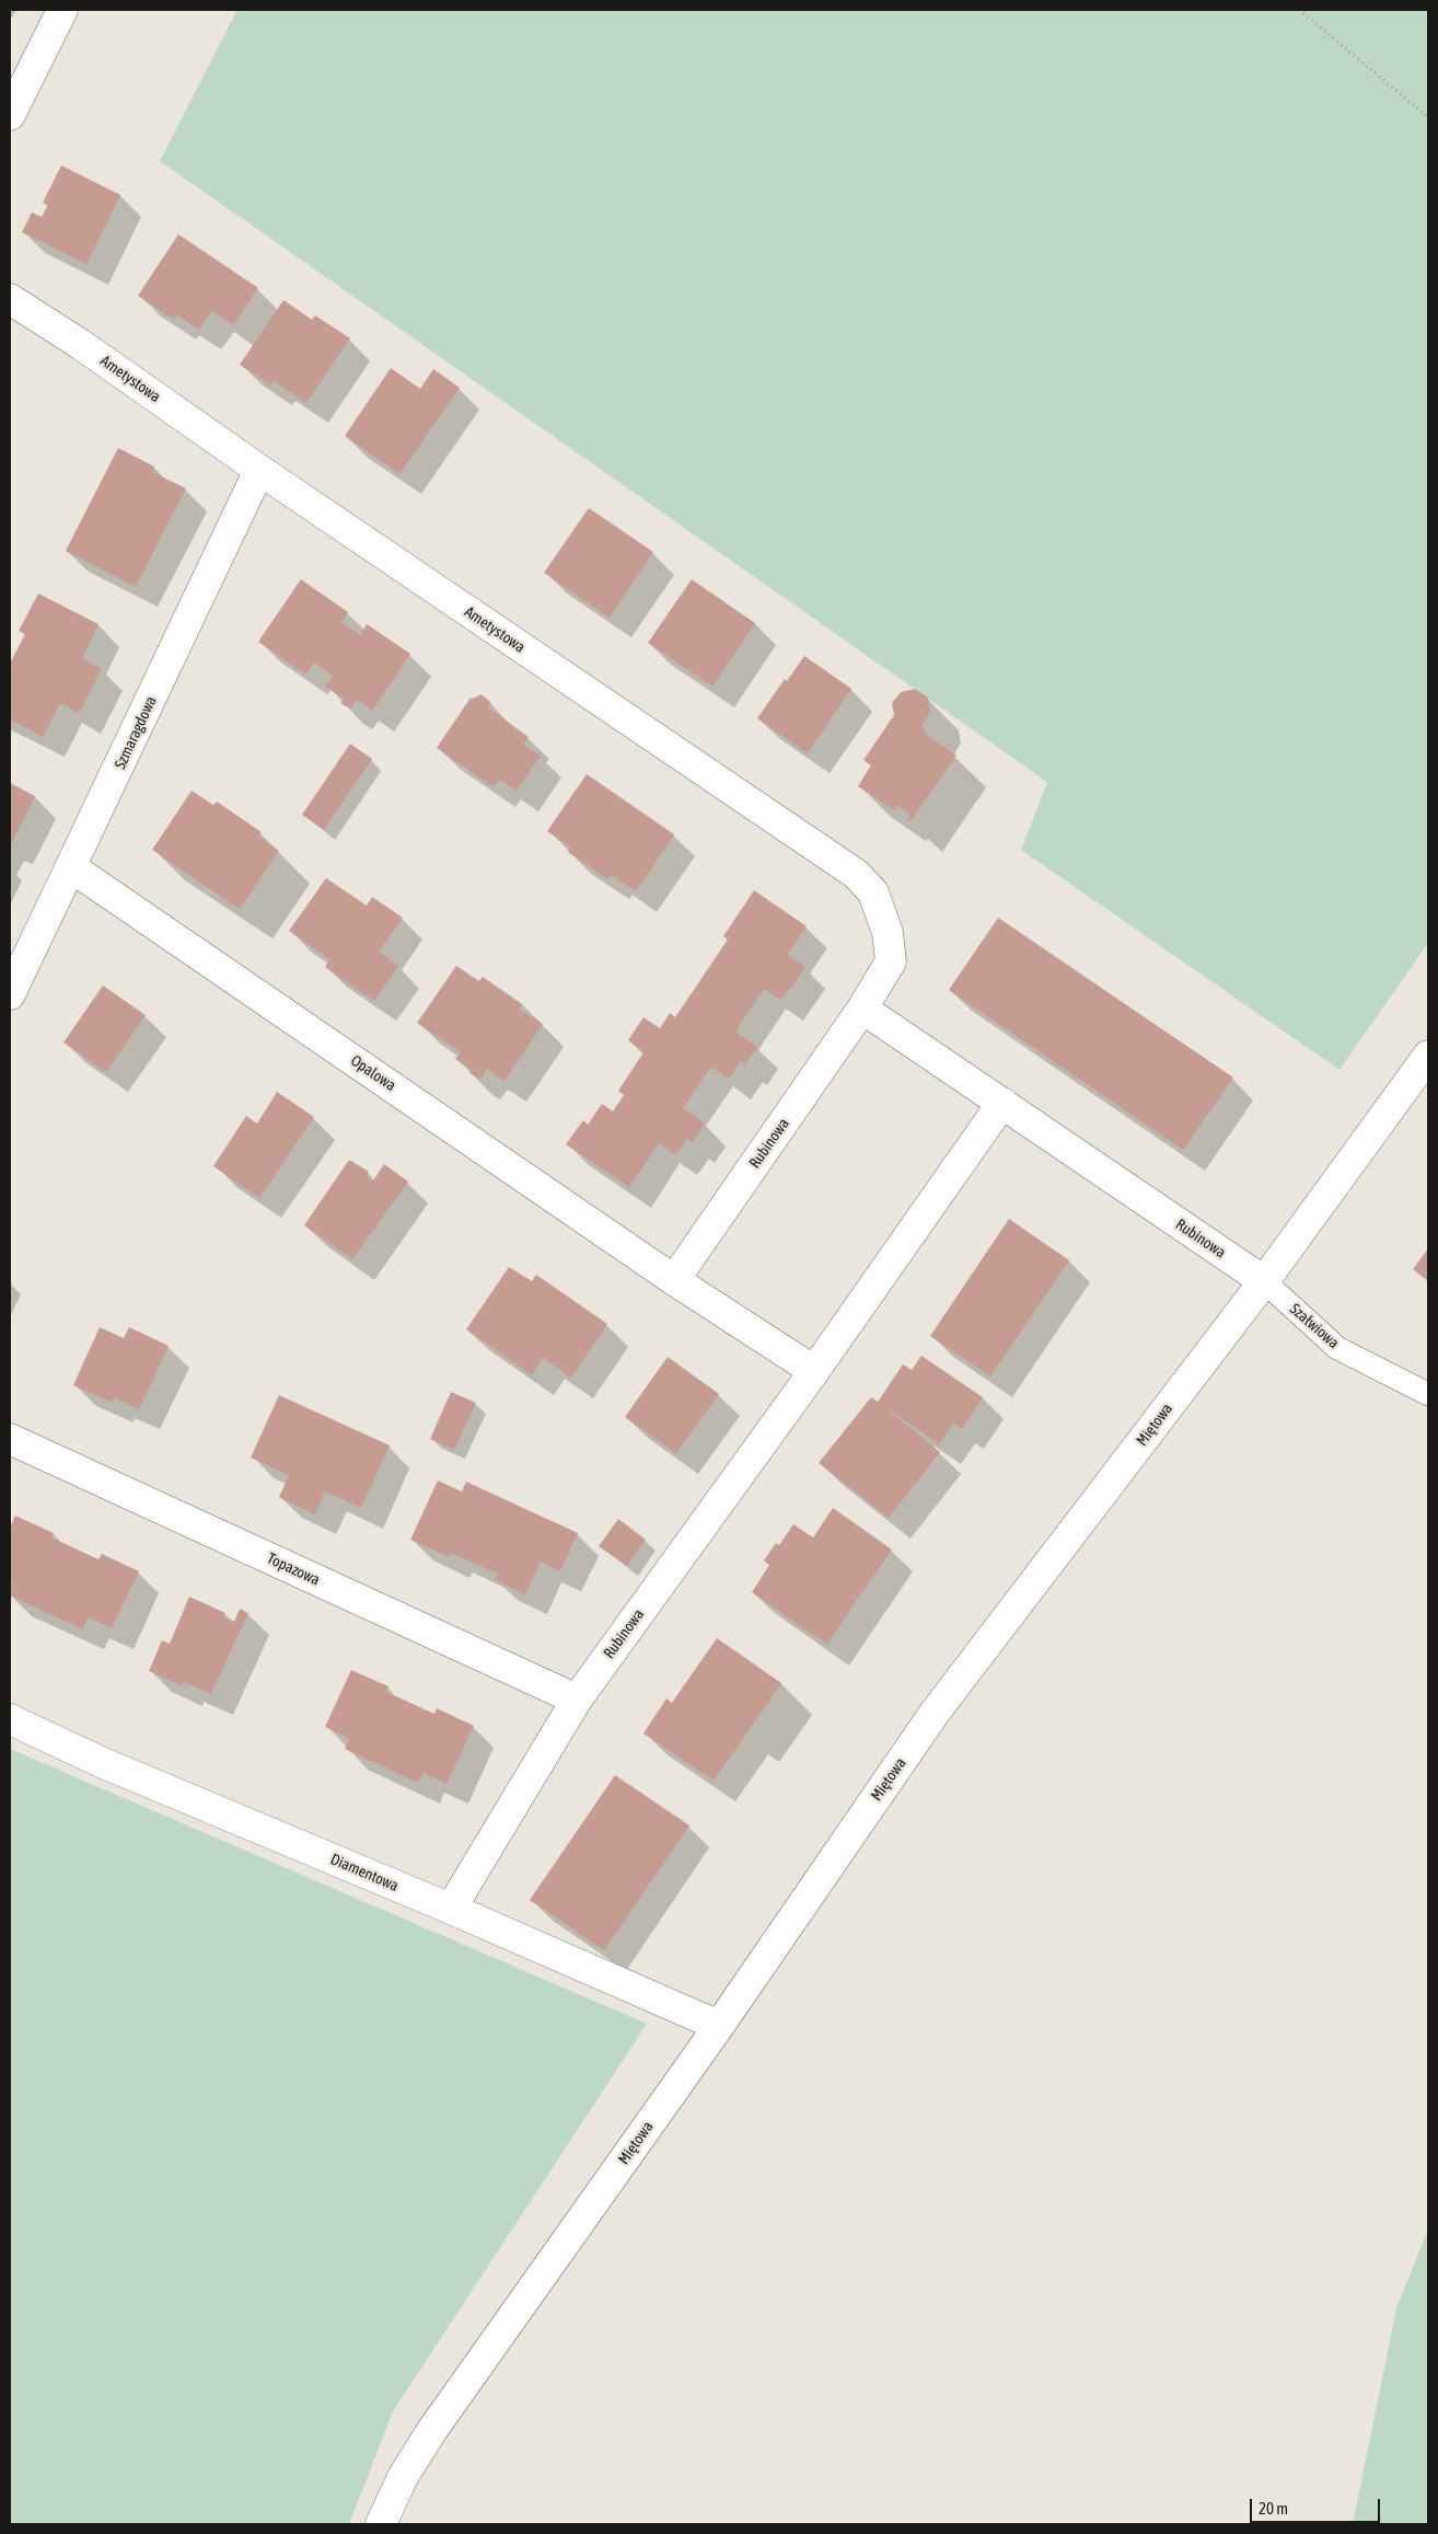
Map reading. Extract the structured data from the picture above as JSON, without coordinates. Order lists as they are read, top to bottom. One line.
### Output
{"streets":{"street":["Ametystowa","Szmaragdowa","Opalowa","Rubinowa","Miętowa","Topazowa","Diamentowa"],"lane":["Szałwiowa"]},"crossings":[["Ametystowa","Szmaragdowa"],["Ametystowa","Rubinowa"],["Szmaragdowa","Opalowa"],["Opalowa","Rubinowa"],["Rubinowa","Szałwiowa"],["Rubinowa","Miętowa"],["Rubinowa","Topazowa"],["Rubinowa","Diamentowa"],["Szałwiowa","Miętowa"],["Miętowa","Diamentowa"]],"scale_bar":"20 m"}
